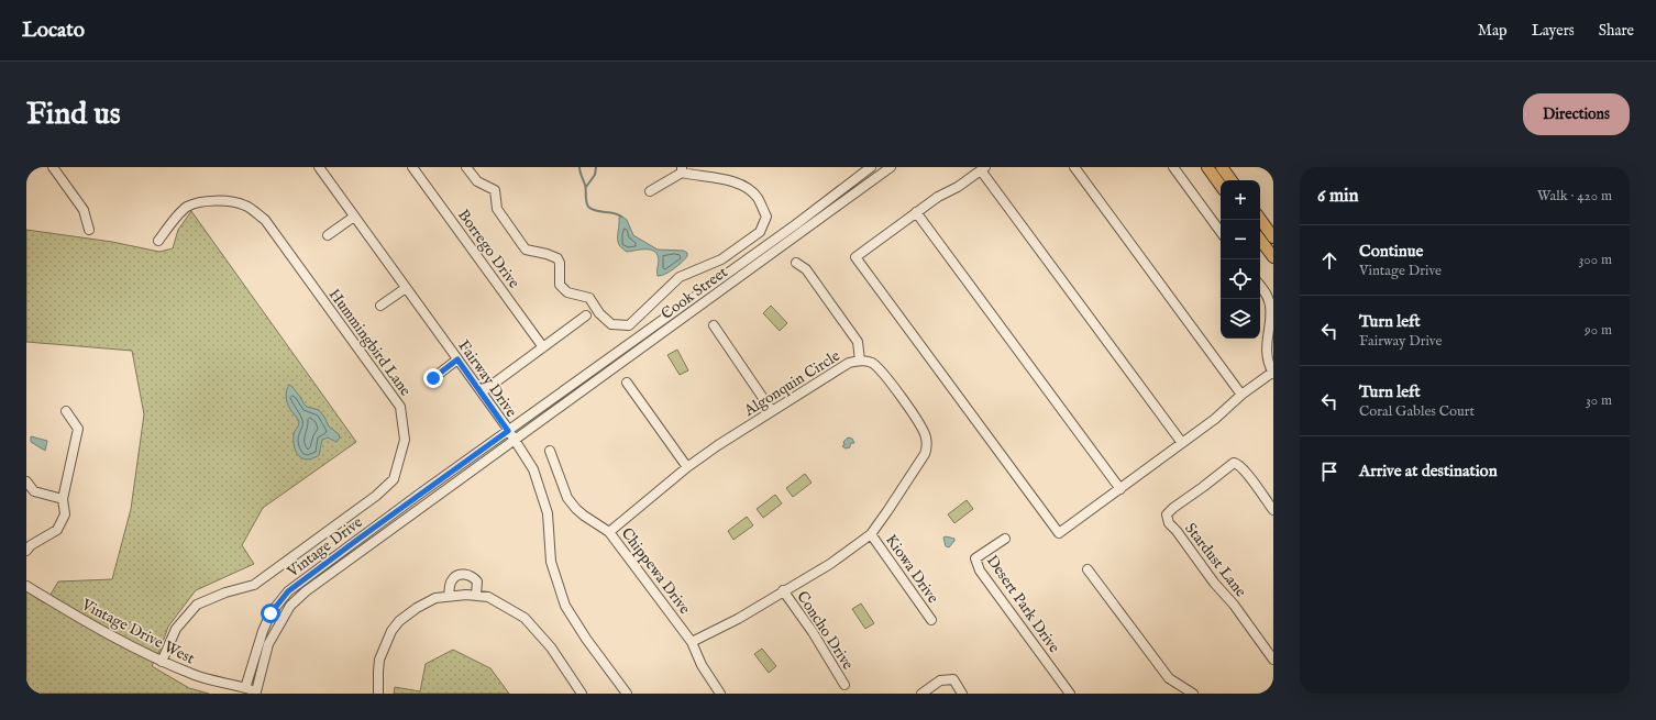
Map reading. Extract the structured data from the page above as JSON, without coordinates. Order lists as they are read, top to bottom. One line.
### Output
{"streets":{"street":["Borrego Drive","Cook Street","Hummingbird Lane","Fairway Drive","Algonquin Circle","Vintage Drive","Stardust Lane","Kiowa Drive","Chippewa Drive","Desert Park Drive","Concho Drive","Vintage Drive West"]},"crossings":[["Cook Street","Fairway Drive"],["Cook Street","Vintage Drive"],["Hummingbird Lane","Vintage Drive West"],["Fairway Drive","Vintage Drive"],["Algonquin Circle","Kiowa Drive"],["Algonquin Circle","Chippewa Drive"],["Algonquin Circle","Concho Drive"],["Vintage Drive","Vintage Drive West"]],"page":{"header":"Locato","nav":["Map","Layers","Share"],"buttons":"Directions","title":"Find us","heading":["6 min","Walk · 420 m"],"map_buttons":["+","−"],"list":[["Continue","Vintage Drive","300 m"],["Turn left","Fairway Drive","90 m"],["Turn left","Coral Gables Court","30 m"],"Arrive at destination"]}}
